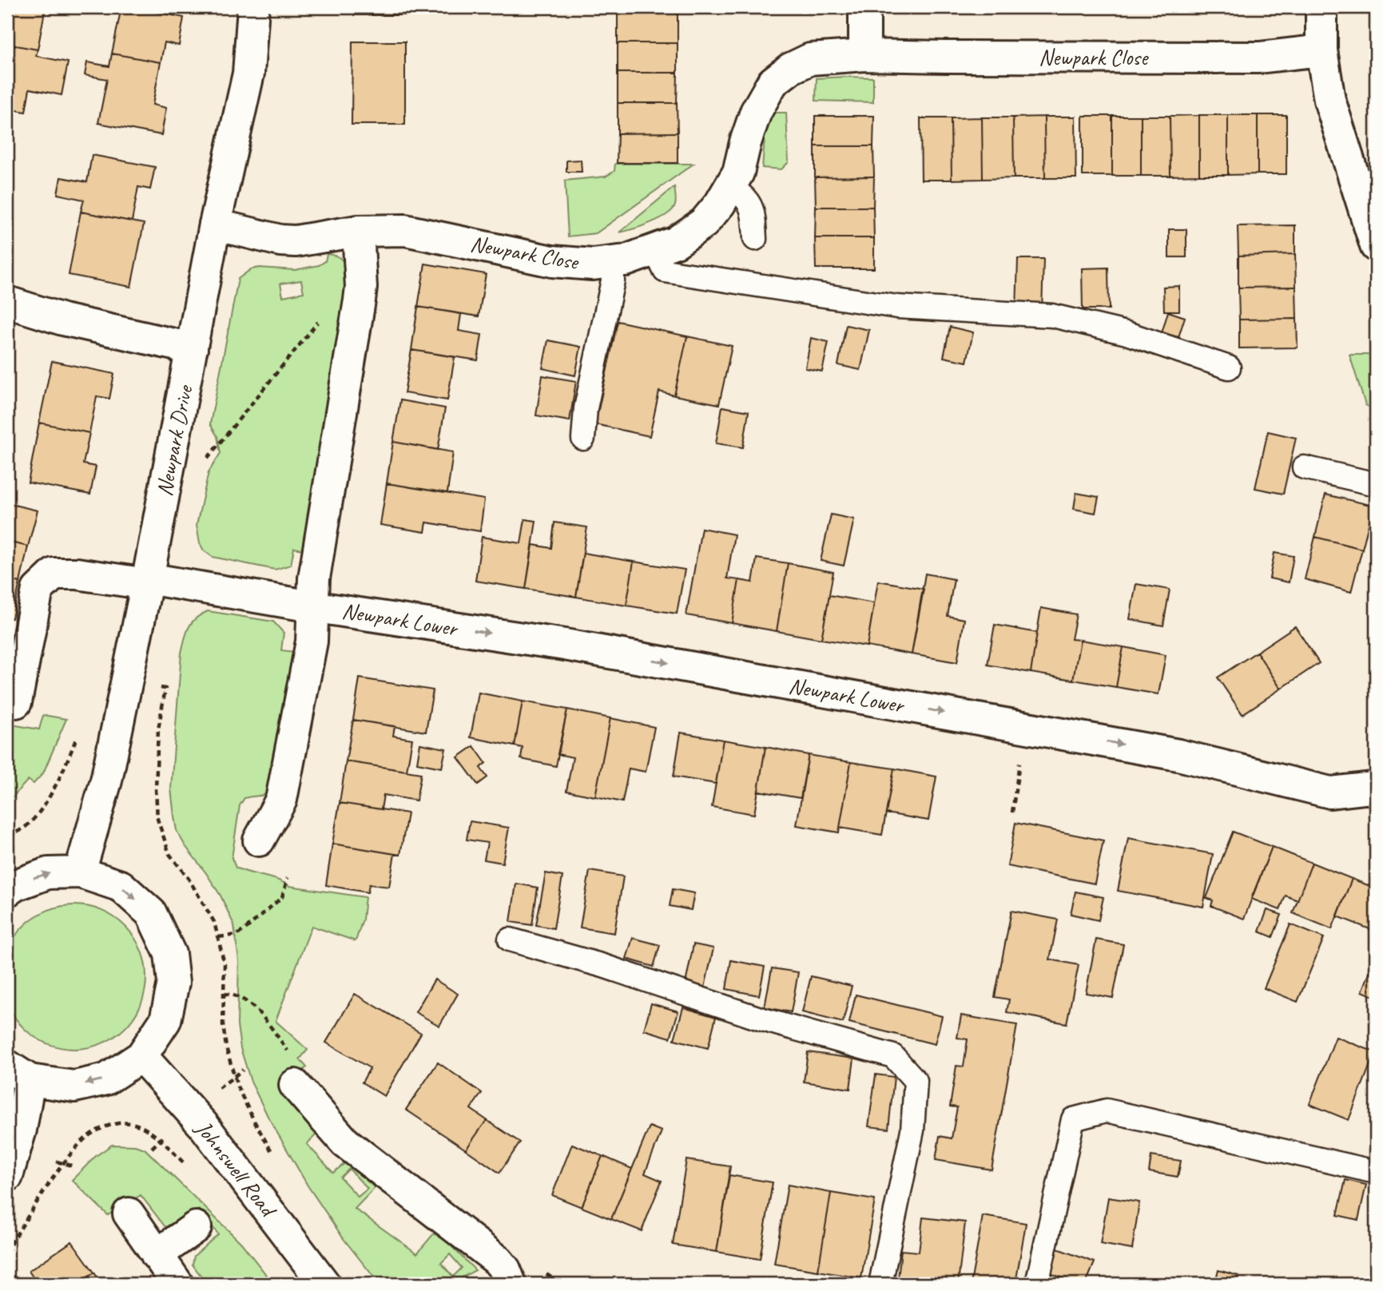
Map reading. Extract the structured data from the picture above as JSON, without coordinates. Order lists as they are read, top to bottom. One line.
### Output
{"streets":{"street":["Newpark Close","Newpark Drive","Newpark Lower","Johnswell Road"]},"crossings":[["Newpark Close","Newpark Drive"],["Newpark Close","Newpark Lower"],["Newpark Drive","Newpark Lower"]],"one_way":["Newpark Lower"]}
